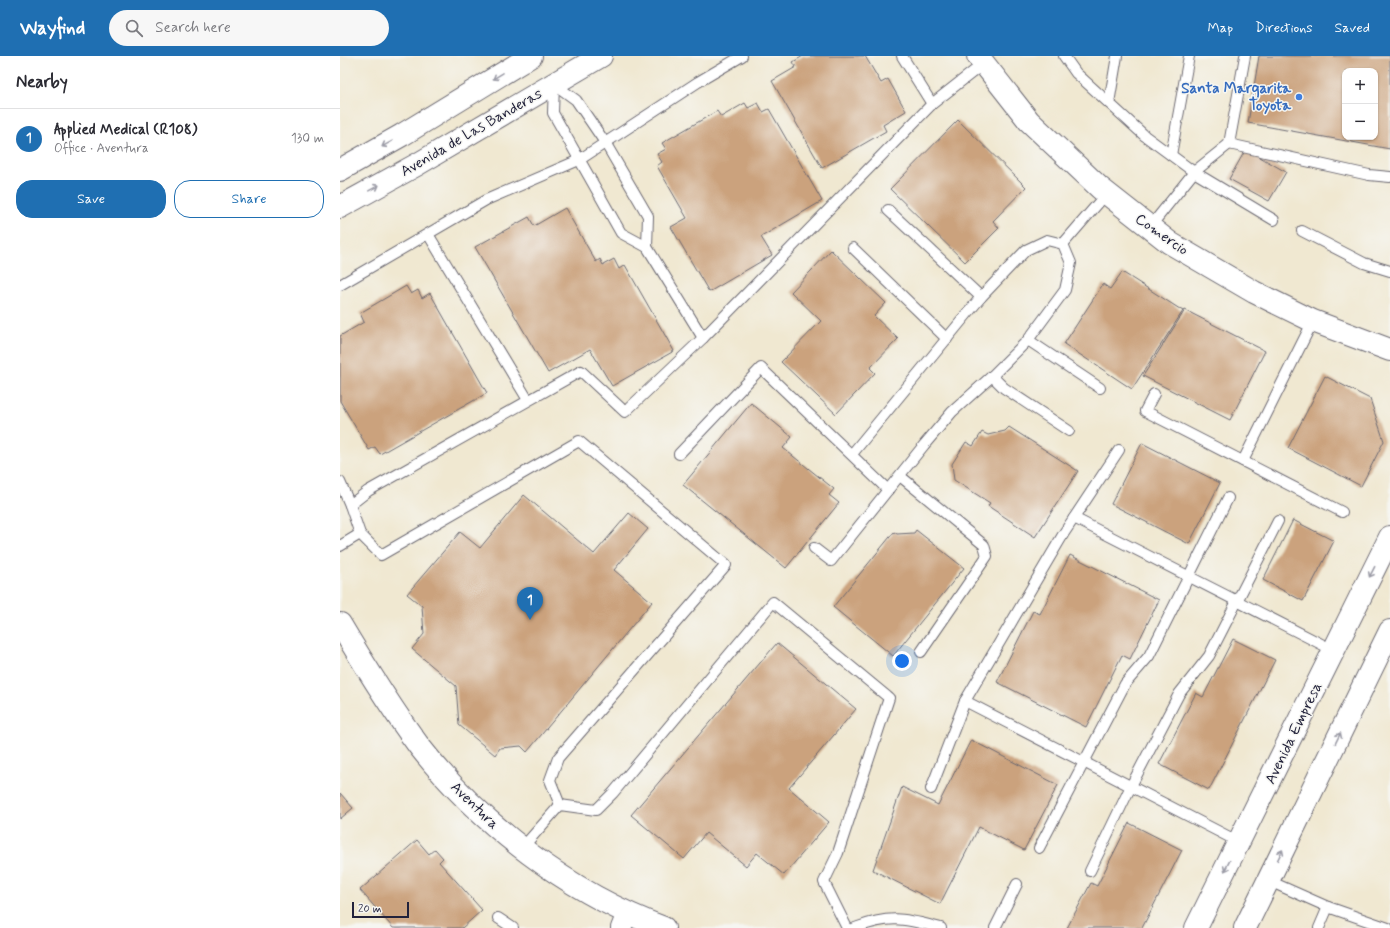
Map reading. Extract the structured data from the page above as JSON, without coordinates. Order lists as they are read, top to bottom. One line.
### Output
{"streets":{"main road":["Avenida de Las Banderas","Comercio","Avenida Empresa","Aventura"]},"places":["Santa Margarita Toyota"],"scale_bar":"20 m","page":{"header":"Wayfind","search":"Search here","nav":["Map","Directions","Saved"],"heading":"Nearby","map_buttons":["+","−"],"list":[{"mark":"1","name":"Applied Medical (R108)","note":"Office · Aventura","value":"130 m"}],"buttons":["Save","Share"],"pins":"1","scale":"20 m"}}
